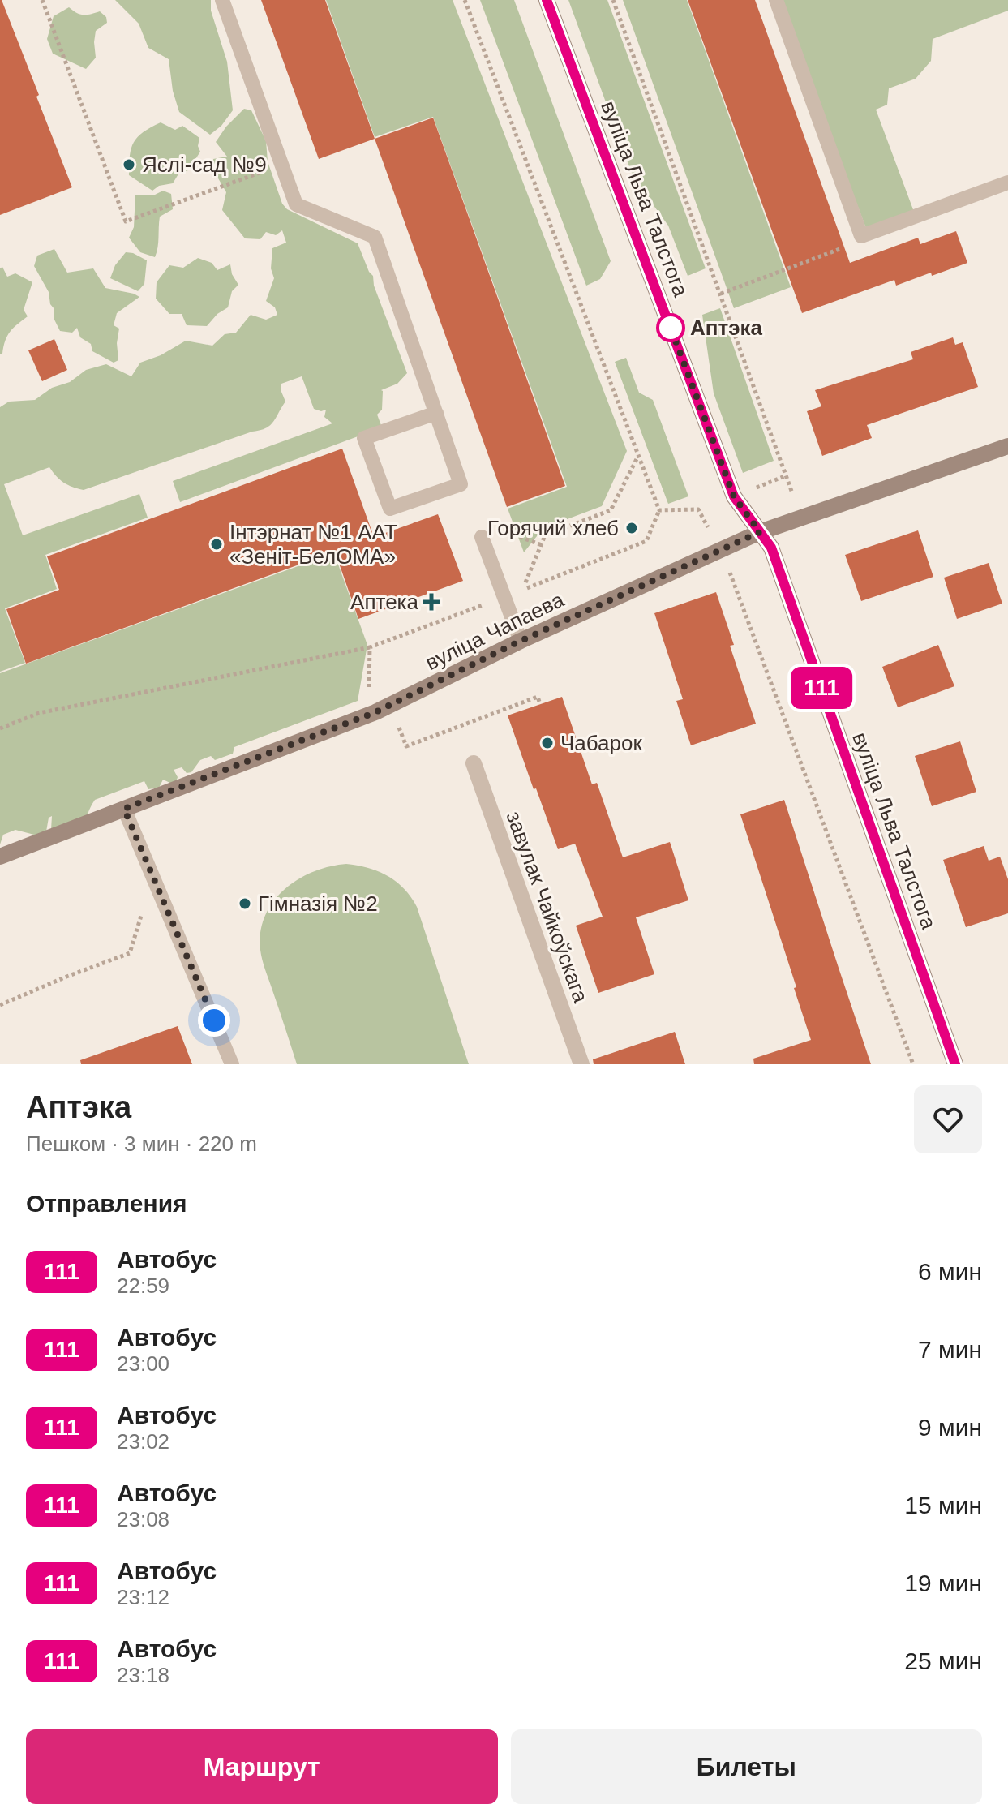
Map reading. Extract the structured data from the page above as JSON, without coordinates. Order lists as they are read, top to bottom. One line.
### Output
{"streets":{"main road":["вуліца Льва Талстога","вуліца Чапаева"],"street":["завулак Чайкоўскага"]},"crossings":[["вуліца Льва Талстога","вуліца Чапаева"]],"places":{"other":["Яслі-сад №9","Аптэка","Горячий хлеб","Інтэрнат №1 ААТ «Зеніт-БелОМА»","Чабарок","Гімназія №2"],"health":["Аптека"]},"lines":["bus line 111"],"page":{"on_map":"111","heading":[["Аптэка","Пешком · 3 мин · 220 m"],"Отправления"],"list":[{"mark":"111","name":"Автобус","note":"22:59","value":"6 мин"},{"mark":"111","name":"Автобус","note":"23:00","value":"7 мин"},{"mark":"111","name":"Автобус","note":"23:02","value":"9 мин"},{"mark":"111","name":"Автобус","note":"23:08","value":"15 мин"},{"mark":"111","name":"Автобус","note":"23:12","value":"19 мин"},{"mark":"111","name":"Автобус","note":"23:18","value":"25 мин"}],"buttons":["Маршрут","Билеты"]}}
